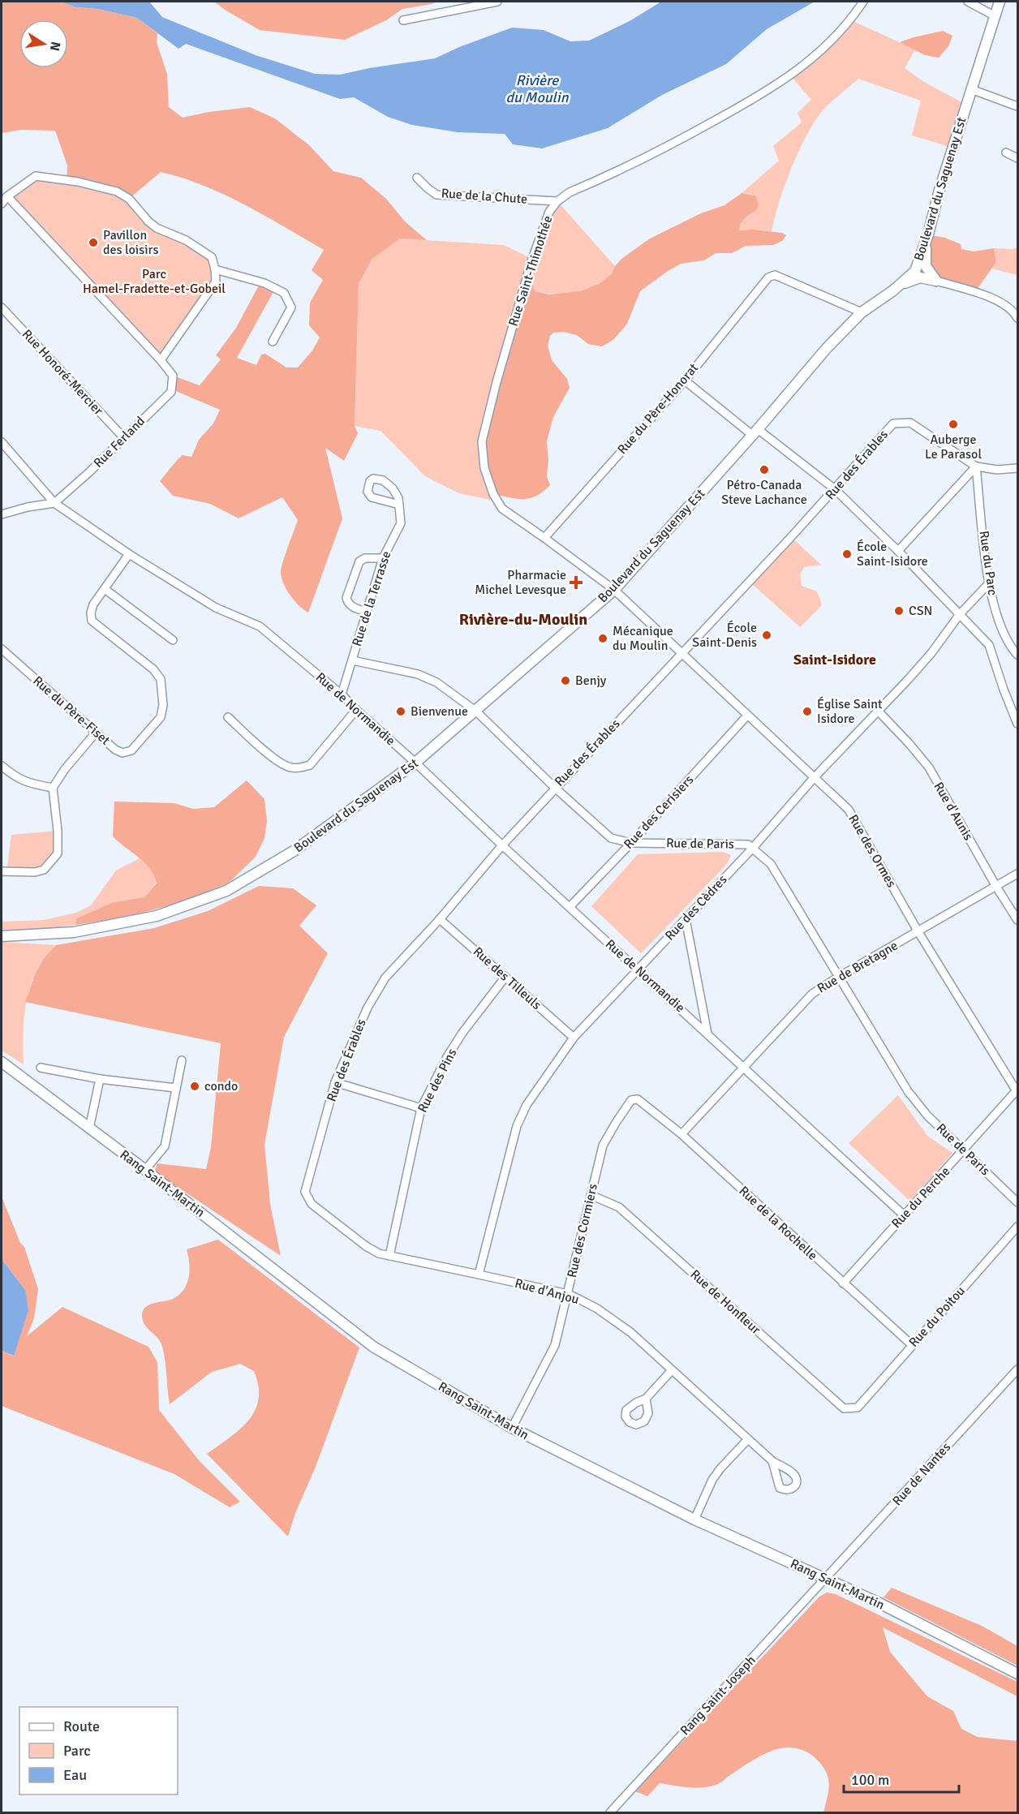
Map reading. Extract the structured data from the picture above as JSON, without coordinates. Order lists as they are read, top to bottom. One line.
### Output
{"streets":{"main road":["Boulevard du Saguenay Est","Rang Saint-Martin"],"street":["Rue de la Chute","Rue Saint-Thimothée","Rue Honoré-Mercier","Rue du Père-Honorat","Rue Ferland","Rue des Érables","Rue du Parc","Rue de la Terrasse","Rue de Normandie","Rue du Père-Fiset","Rue d'Aunis","Rue des Cerisiers","Rue de Paris","Rue des Ormes","Rue des Cèdres","Rue de Bretagne","Rue des Tilleuls","Rue des Pins","Rue du Perche","Rue de la Rochelle","Rue des Cormiers","Rue d'Anjou","Rue de Honfleur","Rue du Poitou","Rue de Nantes","Rang Saint-Joseph"]},"crossings":[["Boulevard du Saguenay Est","Rue Saint-Thimothée"],["Boulevard du Saguenay Est","Rue du Père-Honorat"],["Boulevard du Saguenay Est","Rue de Normandie"],["Boulevard du Saguenay Est","Rue de Paris"],["Boulevard du Saguenay Est","Rue des Ormes"],["Rue de la Chute","Rue Saint-Thimothée"],["Rue Saint-Thimothée","Rue du Père-Honorat"],["Rue Saint-Thimothée","Rue des Ormes"],["Rue Honoré-Mercier","Rue Ferland"],["Rue Ferland","Rue de Normandie"],["Rue des Érables","Rue du Parc"],["Rue des Érables","Rue de Normandie"],["Rue des Érables","Rue de Paris"],["Rue des Érables","Rue des Ormes"],["Rue des Érables","Rue des Tilleuls"],["Rue des Érables","Rue d'Anjou"],["Rue du Parc","Rue des Cèdres"],["Rue de la Terrasse","Rue de Normandie"],["Rue de la Terrasse","Rue de Paris"],["Rue de Normandie","Rue du Père-Fiset"],["Rue de Normandie","Rue des Cerisiers"],["Rue de Normandie","Rue des Cèdres"],["Rue de Normandie","Rue de Bretagne"],["Rue de Normandie","Rue du Perche"],["Rue d'Aunis","Rue des Cèdres"],["Rue d'Aunis","Rue de Bretagne"],["Rue des Cerisiers","Rue de Paris"],["Rue des Cerisiers","Rue des Ormes"],["Rue de Paris","Rue des Cèdres"],["Rue de Paris","Rue de Bretagne"],["Rue de Paris","Rue du Perche"],["Rue des Ormes","Rue des Cèdres"],["Rue des Ormes","Rue de Bretagne"],["Rue des Ormes","Rue du Perche"],["Rue des Cèdres","Rue des Tilleuls"],["Rue des Cèdres","Rue d'Anjou"],["Rue de Bretagne","Rue de la Rochelle"],["Rue des Tilleuls","Rue des Pins"],["Rue des Pins","Rue d'Anjou"],["Rang Saint-Martin","Rue des Cormiers"],["Rang Saint-Martin","Rue de Nantes"],["Rang Saint-Martin","Rang Saint-Joseph"],["Rue du Perche","Rue de la Rochelle"],["Rue de la Rochelle","Rue des Cormiers"],["Rue de la Rochelle","Rue du Poitou"],["Rue des Cormiers","Rue d'Anjou"],["Rue des Cormiers","Rue de Honfleur"],["Rue de Honfleur","Rue du Poitou"],["Rue de Nantes","Rang Saint-Joseph"]],"districts":["Rivière-du-Moulin","Saint-Isidore"],"water":["Rivière du Moulin"],"parks":["Parc Hamel-Fradette-et-Gobeil"],"places":{"other":["Pavillon des loisirs","Auberge Le Parasol","Pétro-Canada Steve Lachance","École Saint-Isidore","CSN","École Saint-Denis","Mécanique du Moulin","Benjy","Bienvenue","Église Saint Isidore","condo"],"health":["Pharmacie Michel Levesque"]},"legend":["Route","Parc","Eau"],"scale_bar":"100 m","north":"right"}
